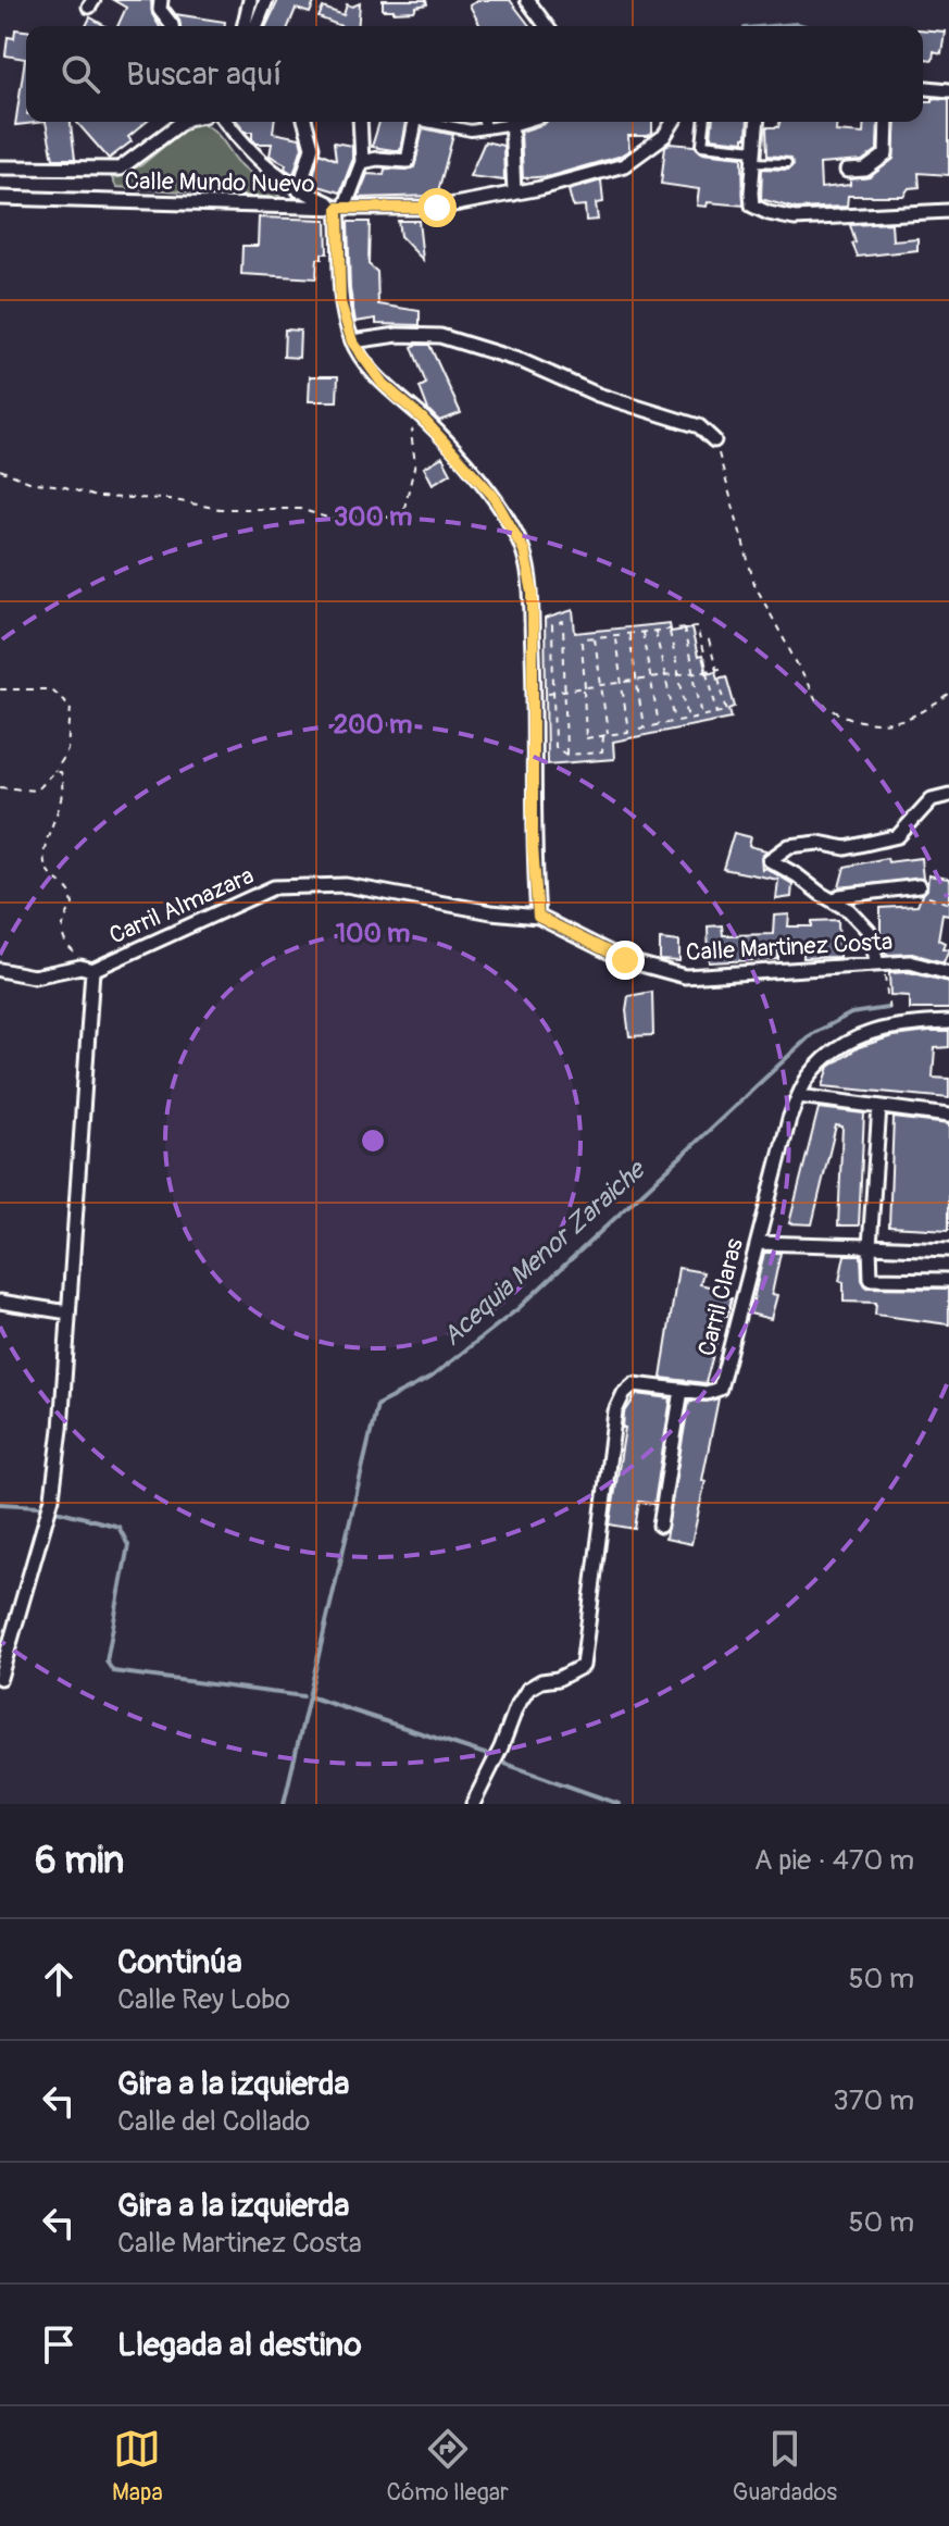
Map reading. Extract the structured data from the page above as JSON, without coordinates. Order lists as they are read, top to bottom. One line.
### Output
{"streets":{"street":["Calle Mundo Nuevo","Carril Almazara","Calle Martinez Costa","Carril Claras"]},"crossings":[["Carril Almazara","Calle Martinez Costa"]],"water":["Acequia Menor Zaraiche"],"page":{"search":"Buscar aquí","heading":["6 min","A pie · 470 m"],"list":[["Continúa","Calle Rey Lobo","50 m"],["Gira a la izquierda","Calle del Collado","370 m"],["Gira a la izquierda","Calle Martinez Costa","50 m"],"Llegada al destino"],"nav":["Mapa","Cómo llegar","Guardados"]},"rings":["300 m","200 m","100 m"]}
